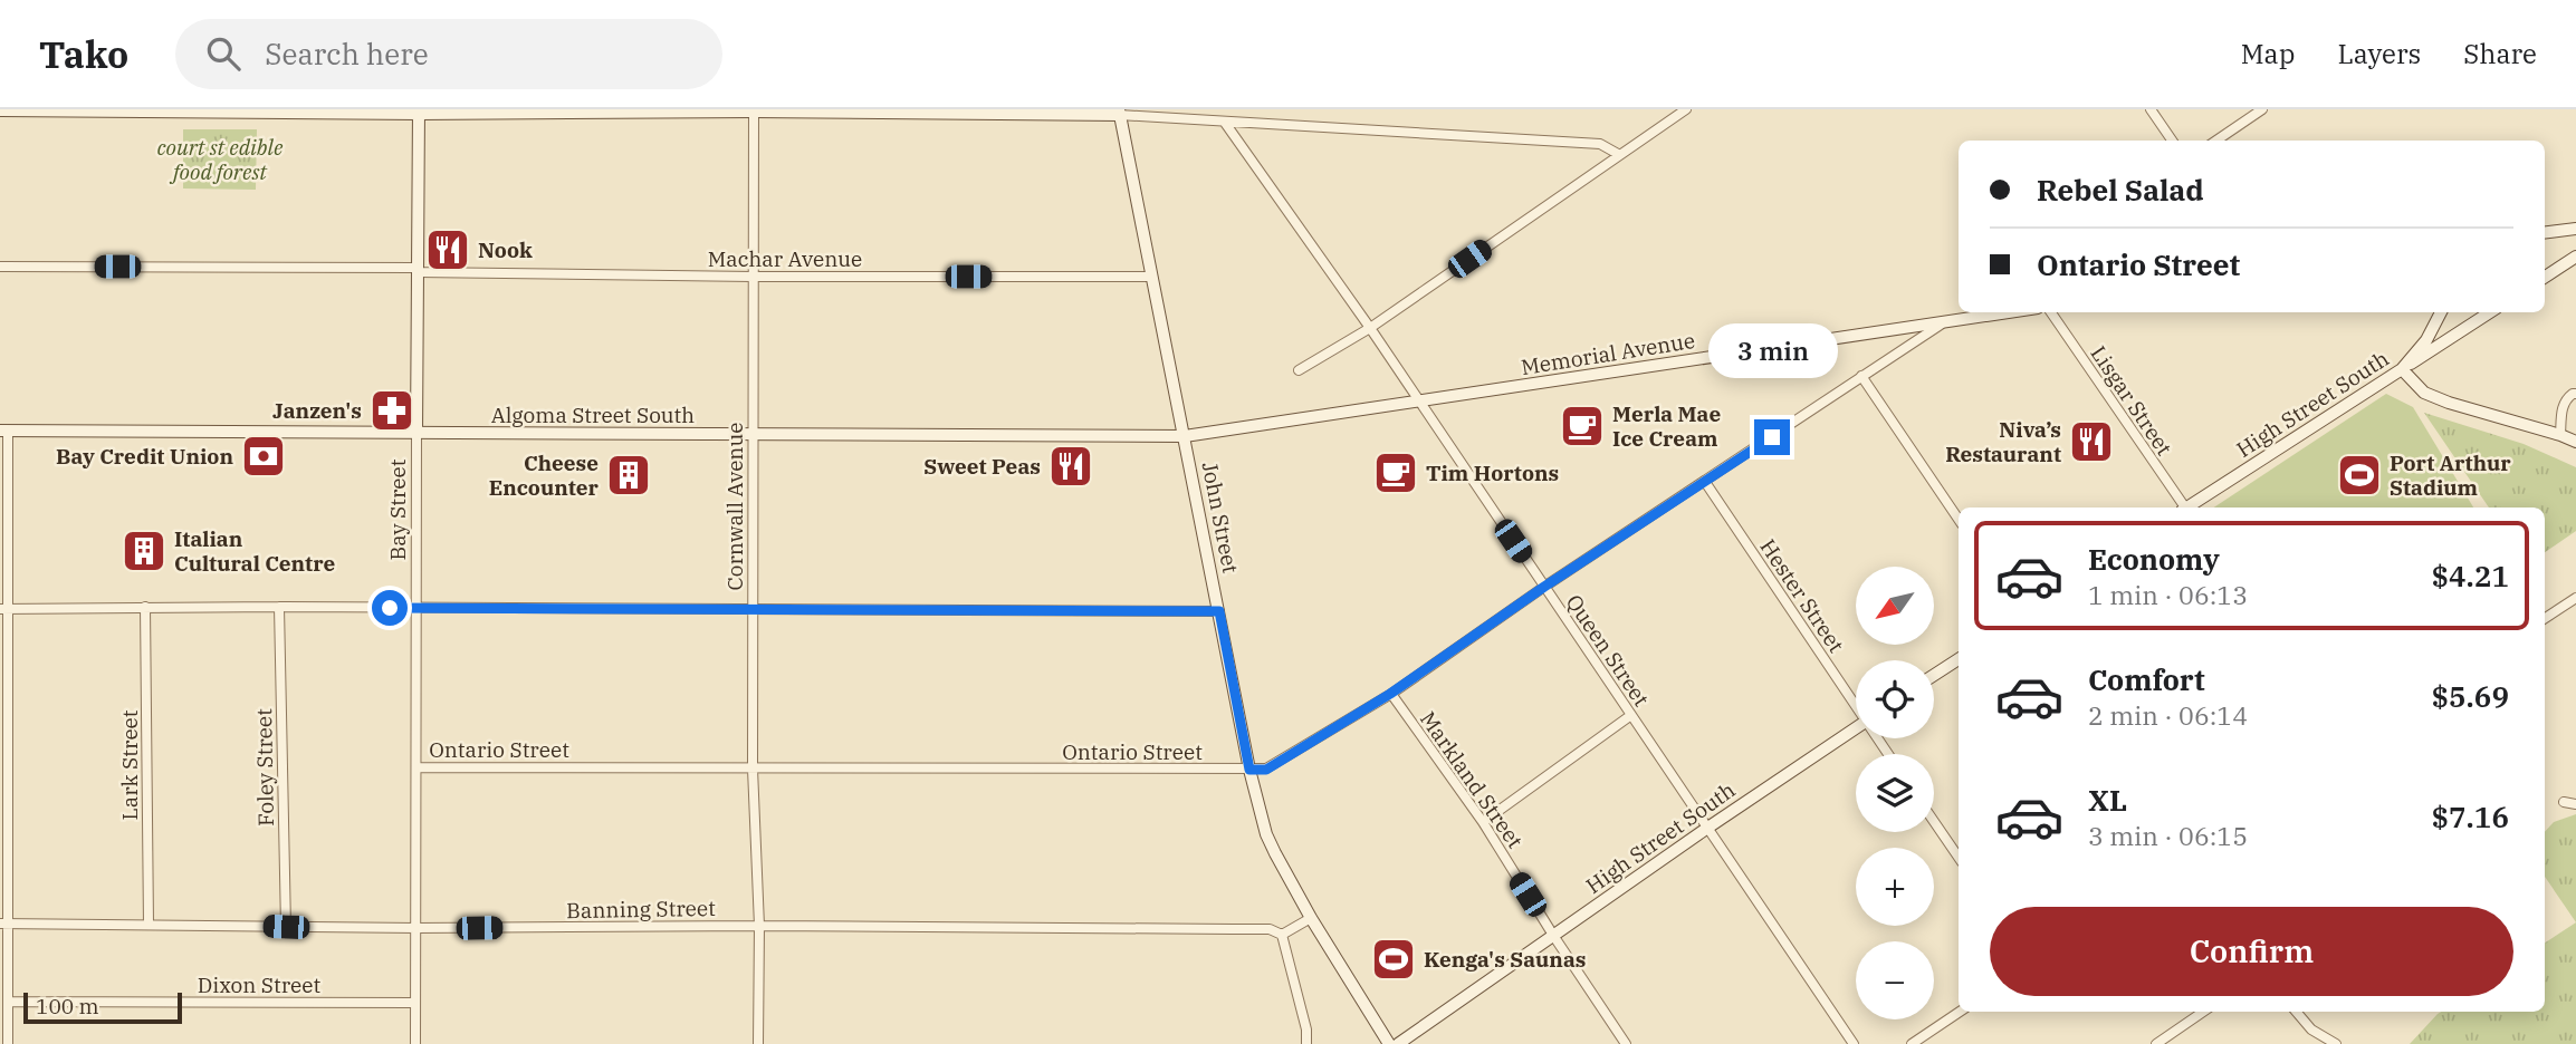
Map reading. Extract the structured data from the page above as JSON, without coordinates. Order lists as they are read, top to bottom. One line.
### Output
{"streets":{"street":["Machar Avenue","Memorial Avenue","Lisgar Street","High Street South","Algoma Street South","Cornwall Avenue","Bay Street","John Street","Hester Street","Queen Street","Ontario Street","Lark Street","Foley Street","Markland Street","Banning Street","Dixon Street"]},"crossings":[["Machar Avenue","Cornwall Avenue"],["Machar Avenue","Bay Street"],["Machar Avenue","John Street"],["Memorial Avenue","Algoma Street South"],["Memorial Avenue","John Street"],["Memorial Avenue","Queen Street"],["Memorial Avenue","Ontario Street"],["High Street South","Queen Street"],["High Street South","Markland Street"],["Algoma Street South","Cornwall Avenue"],["Algoma Street South","Bay Street"],["Algoma Street South","John Street"],["Cornwall Avenue","Ontario Street"],["Cornwall Avenue","Banning Street"],["Bay Street","Ontario Street"],["Bay Street","Banning Street"],["Bay Street","Dixon Street"],["John Street","Ontario Street"],["Hester Street","Ontario Street"],["Queen Street","Ontario Street"],["Ontario Street","Markland Street"],["Lark Street","Banning Street"],["Foley Street","Banning Street"]],"parks":["court st edible food forest"],"places":{"restaurant":["Nook","Niva’s Restaurant","Sweet Peas"],"pharmacy":["Janzen's"],"cafe":["Merla Mae Ice Cream","Tim Hortons"],"bank":["Bay Credit Union"],"building":["Cheese Encounter","Italian Cultural Centre"],"sports":["Port Arthur Stadium","Kenga's Saunas"]},"scale_bar":"100 m","north":"bottom left","page":{"header":"Tako","search":"Search here","nav":["Map","Layers","Share"],"banner":["Rebel Salad","Ontario Street"],"bubble":"3 min","list":[{"name":"Economy","note":"1 min · 06:13","value":"$4.21"},{"name":"Comfort","note":"2 min · 06:14","value":"$5.69"},{"name":"XL","note":"3 min · 06:15","value":"$7.16"}],"map_buttons":["+","−"],"buttons":"Confirm","scale":"100 m"}}
